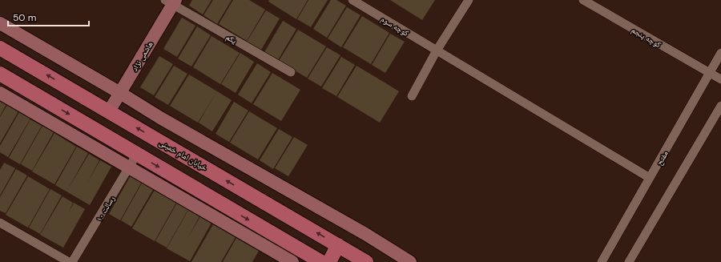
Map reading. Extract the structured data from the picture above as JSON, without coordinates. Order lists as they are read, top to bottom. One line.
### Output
{"streets":{"main road":["خیابان امام خمینی"],"street":["کوچه سوم","کوچه پنجم","یکم","هاشمی نژاد","مفتح","رسالت ۱۰"]},"crossings":[["کوچه سوم","مفتح"],["کوچه پنجم","مفتح"],["یکم","هاشمی نژاد"],["هاشمی نژاد","خیابان امام خمینی"]],"scale_bar":"50 m"}
